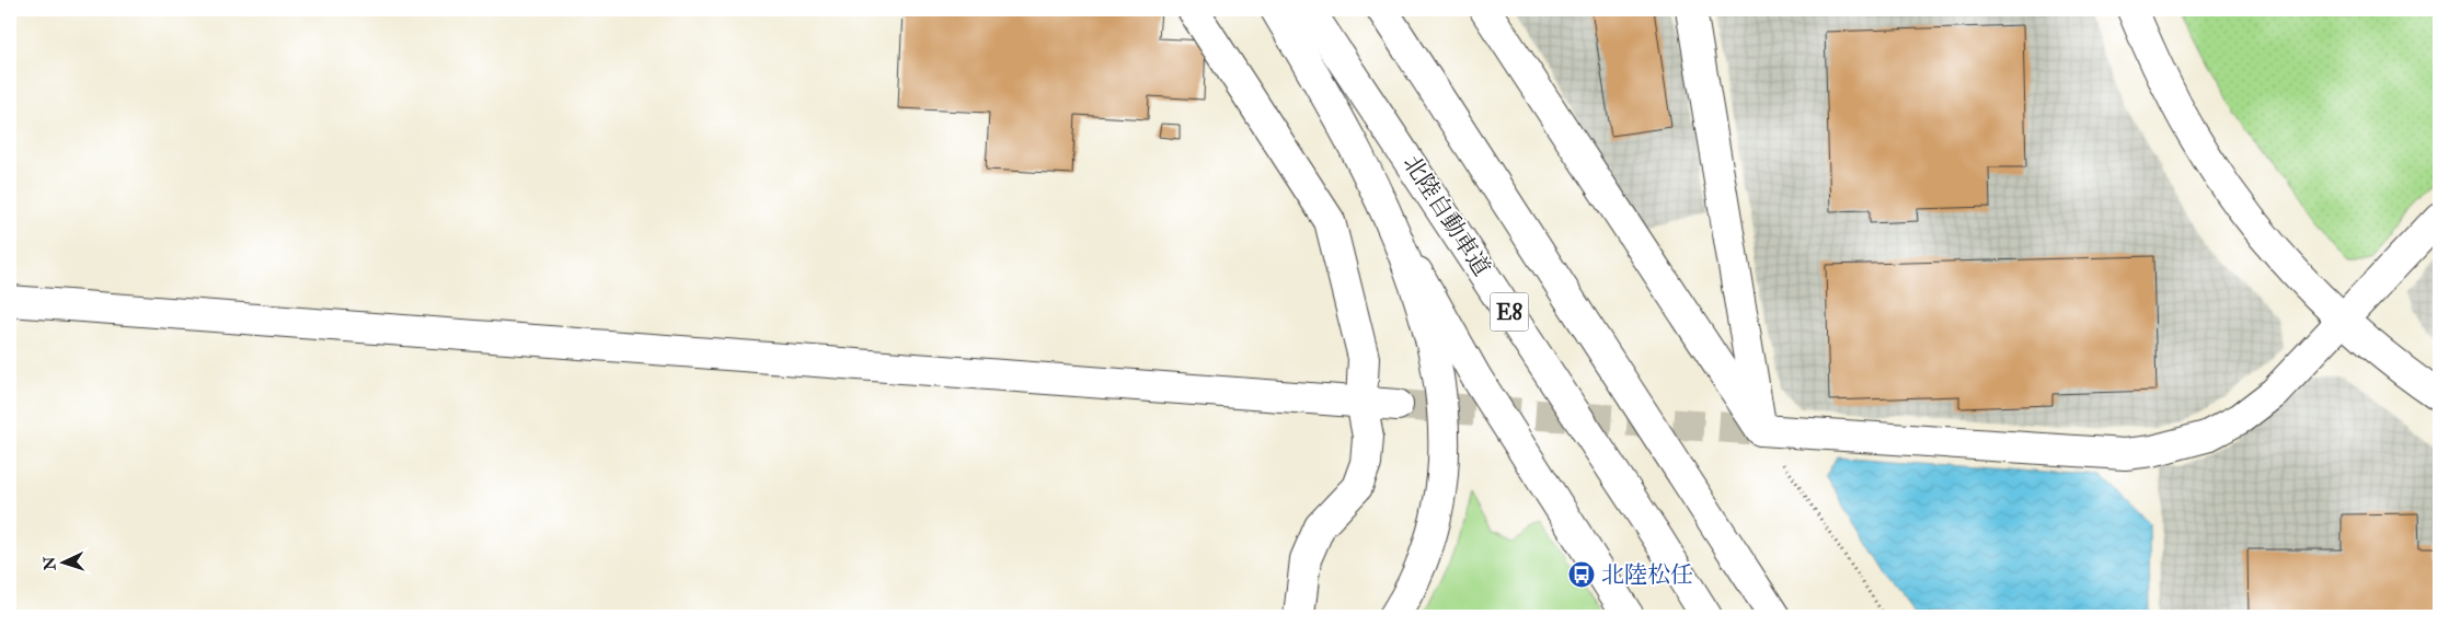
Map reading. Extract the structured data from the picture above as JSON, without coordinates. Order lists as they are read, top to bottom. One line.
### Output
{"streets":{"main road":["北陸自動車道","E8"]},"places":{"bus stop":["北陸松任"]},"north":"left"}
